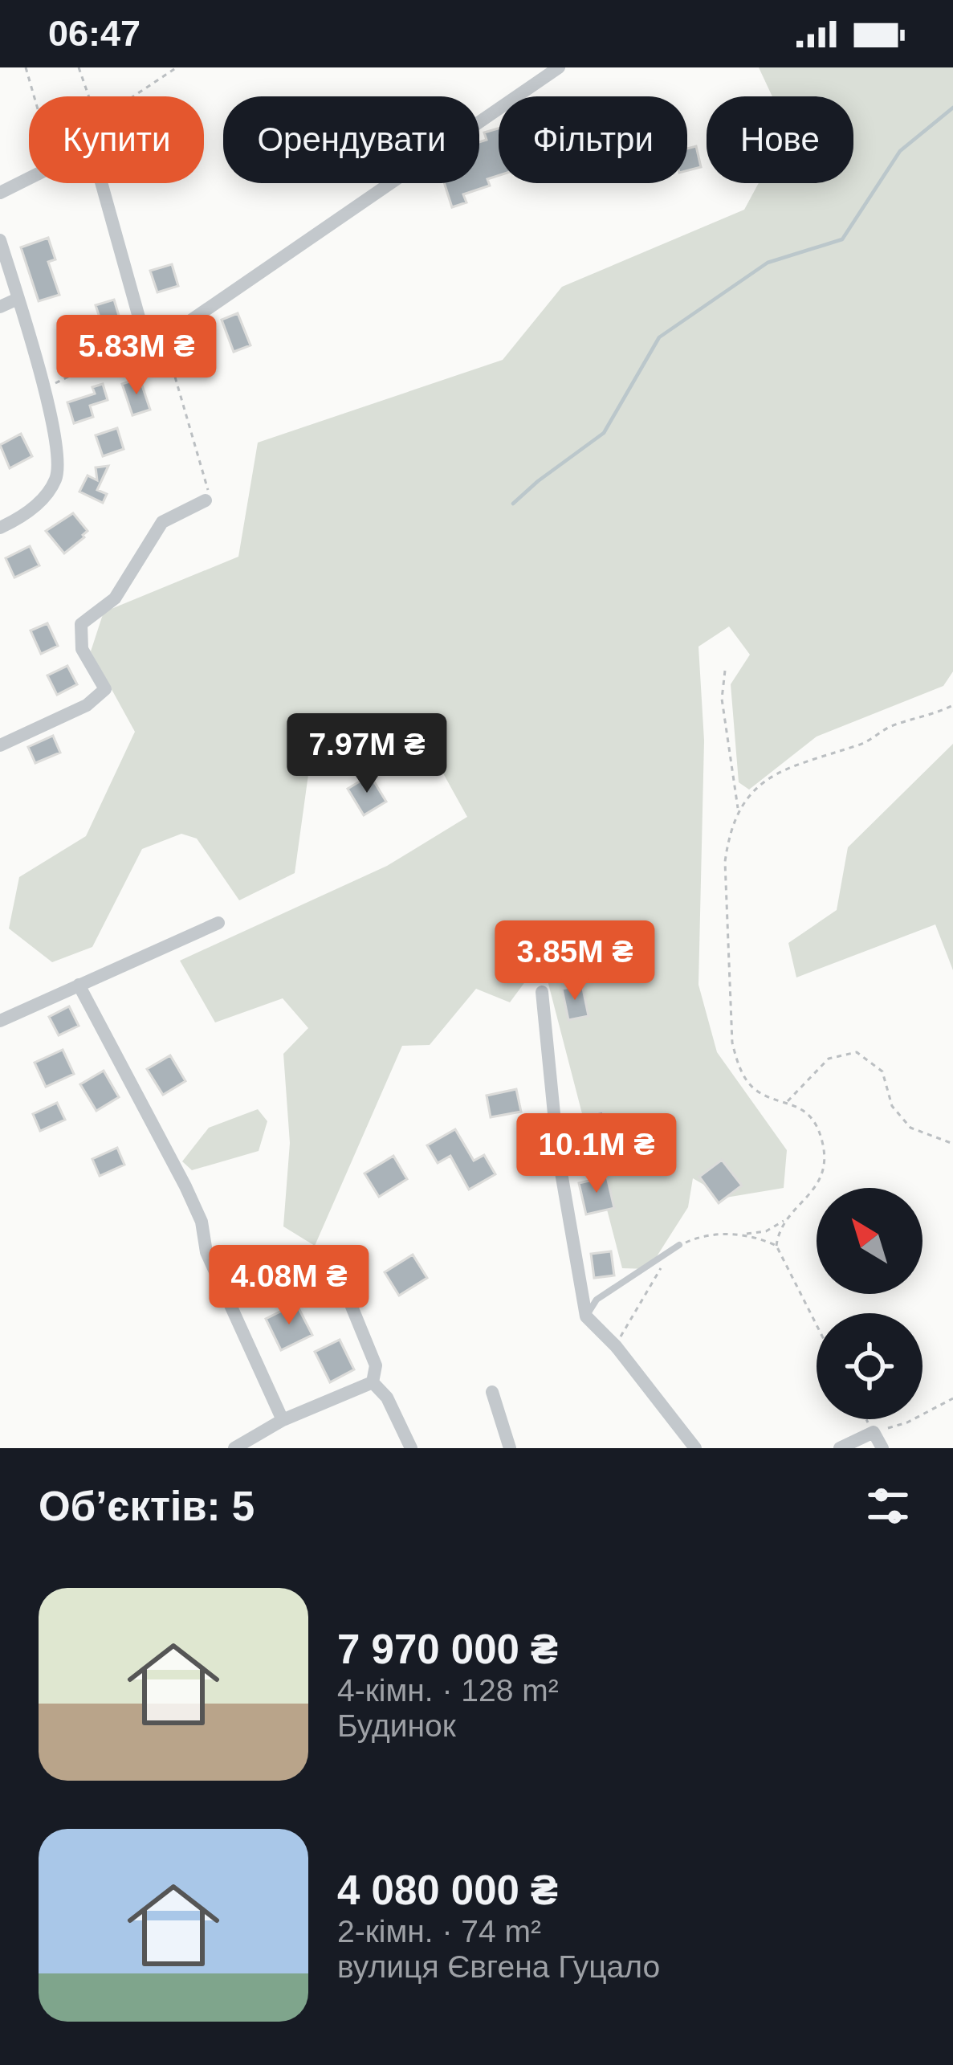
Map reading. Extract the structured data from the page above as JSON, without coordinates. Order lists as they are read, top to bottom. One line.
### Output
{"north":"top left","page":{"status":"06:47","chip":["Купити","Орендувати","Фільтри","Нове"],"price":["5.83M ₴","7.97M ₴","3.85M ₴","10.1M ₴","4.08M ₴"],"heading":"Об’єктів: 5","list":[{"name":"7 970 000 ₴","note":"4-кімн. · 128 m² · Будинок"},{"name":"4 080 000 ₴","note":"2-кімн. · 74 m² · вулиця Євгена Гуцало"}]}}
